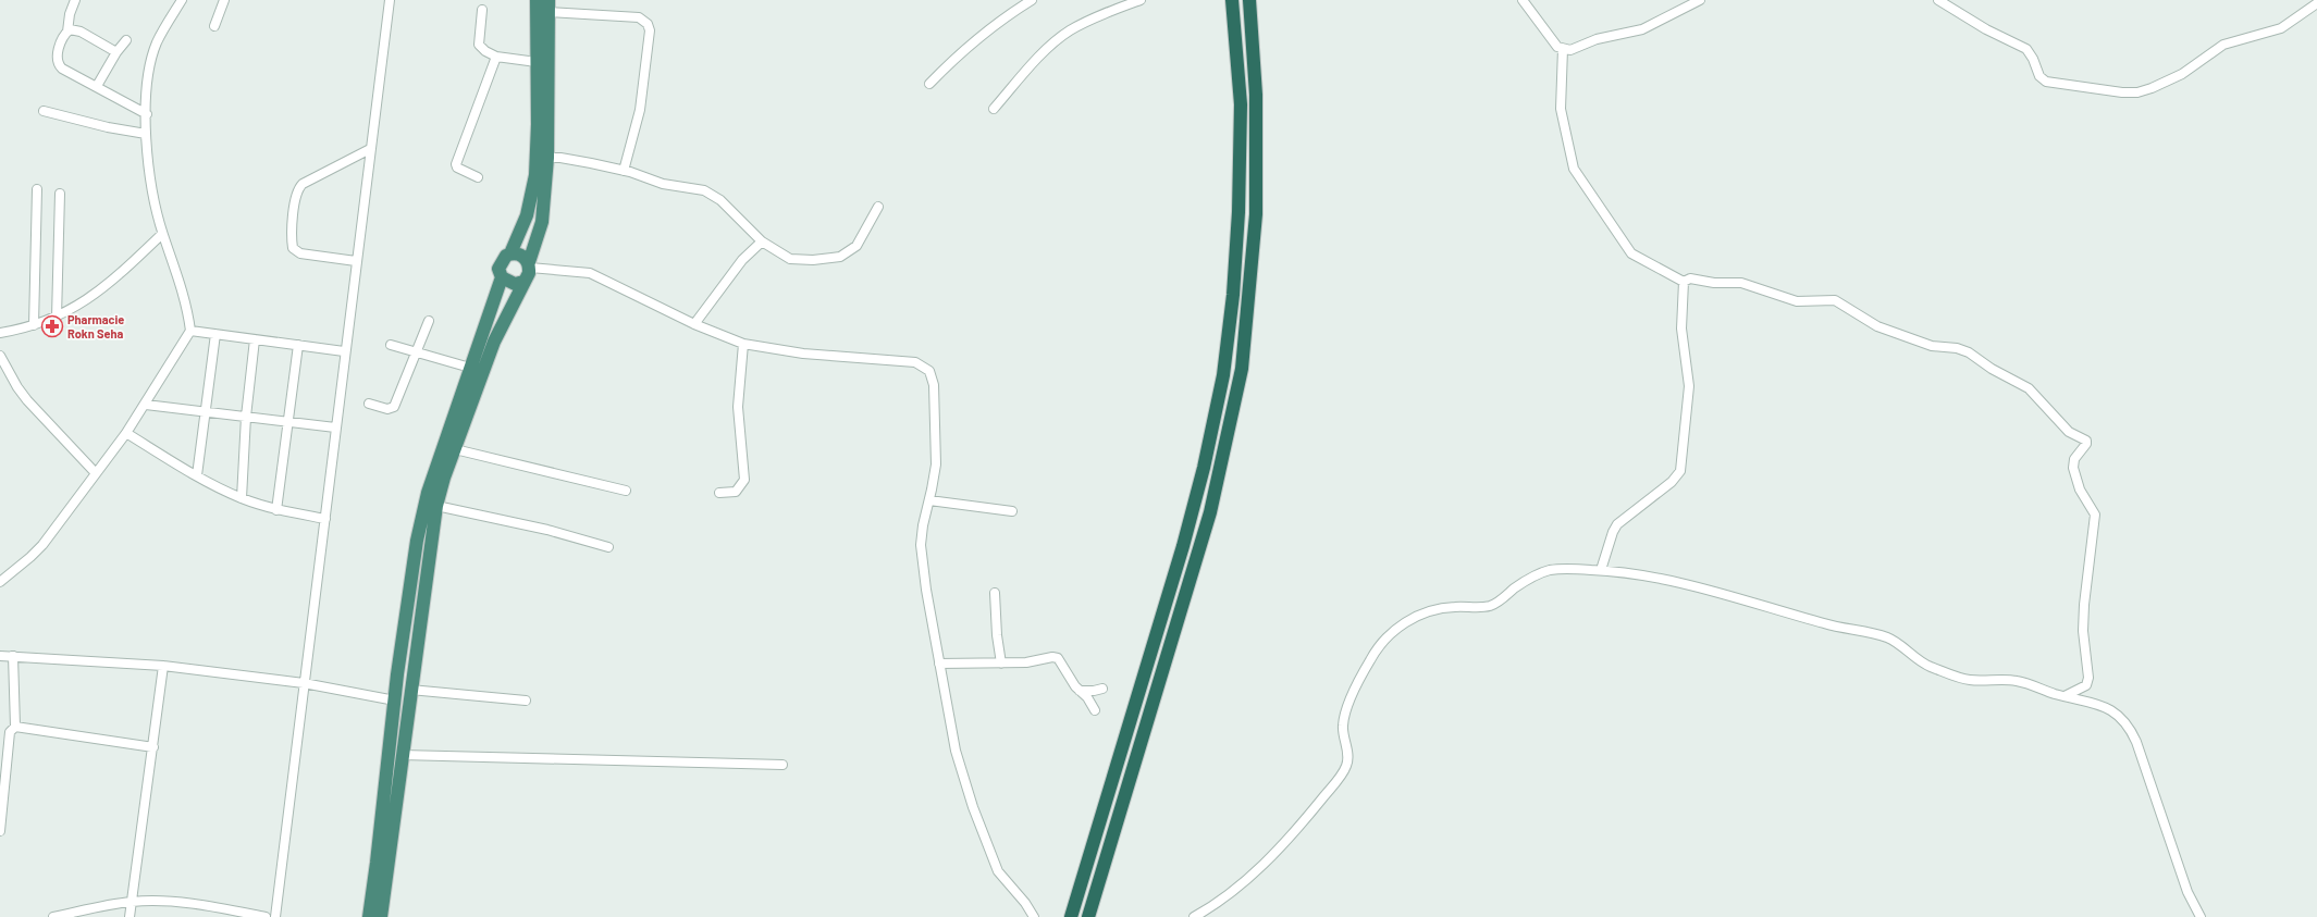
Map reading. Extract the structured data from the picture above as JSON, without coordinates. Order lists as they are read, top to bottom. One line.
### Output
{"places":{"pharmacy":["Pharmacie Rokn Seha"]}}
